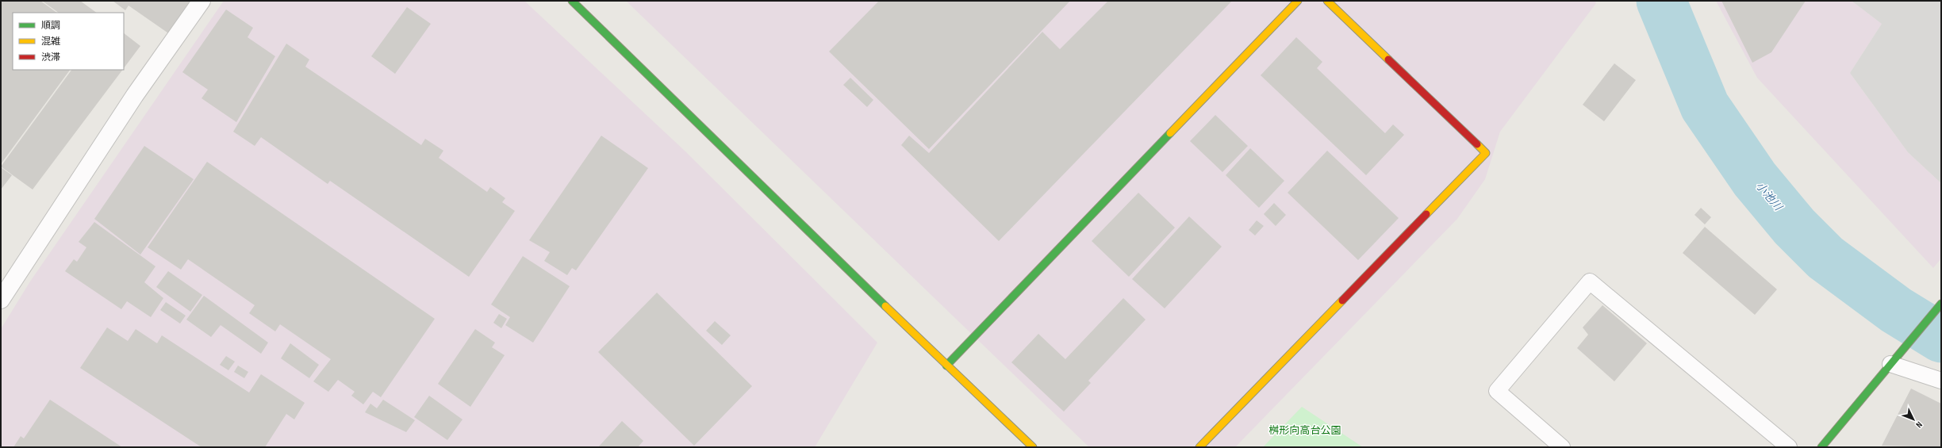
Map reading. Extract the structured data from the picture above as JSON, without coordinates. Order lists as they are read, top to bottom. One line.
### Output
{"water":["小池川"],"parks":["桝形向高台公園"],"legend":["順調","混雑","渋滞"],"north":"bottom right"}
